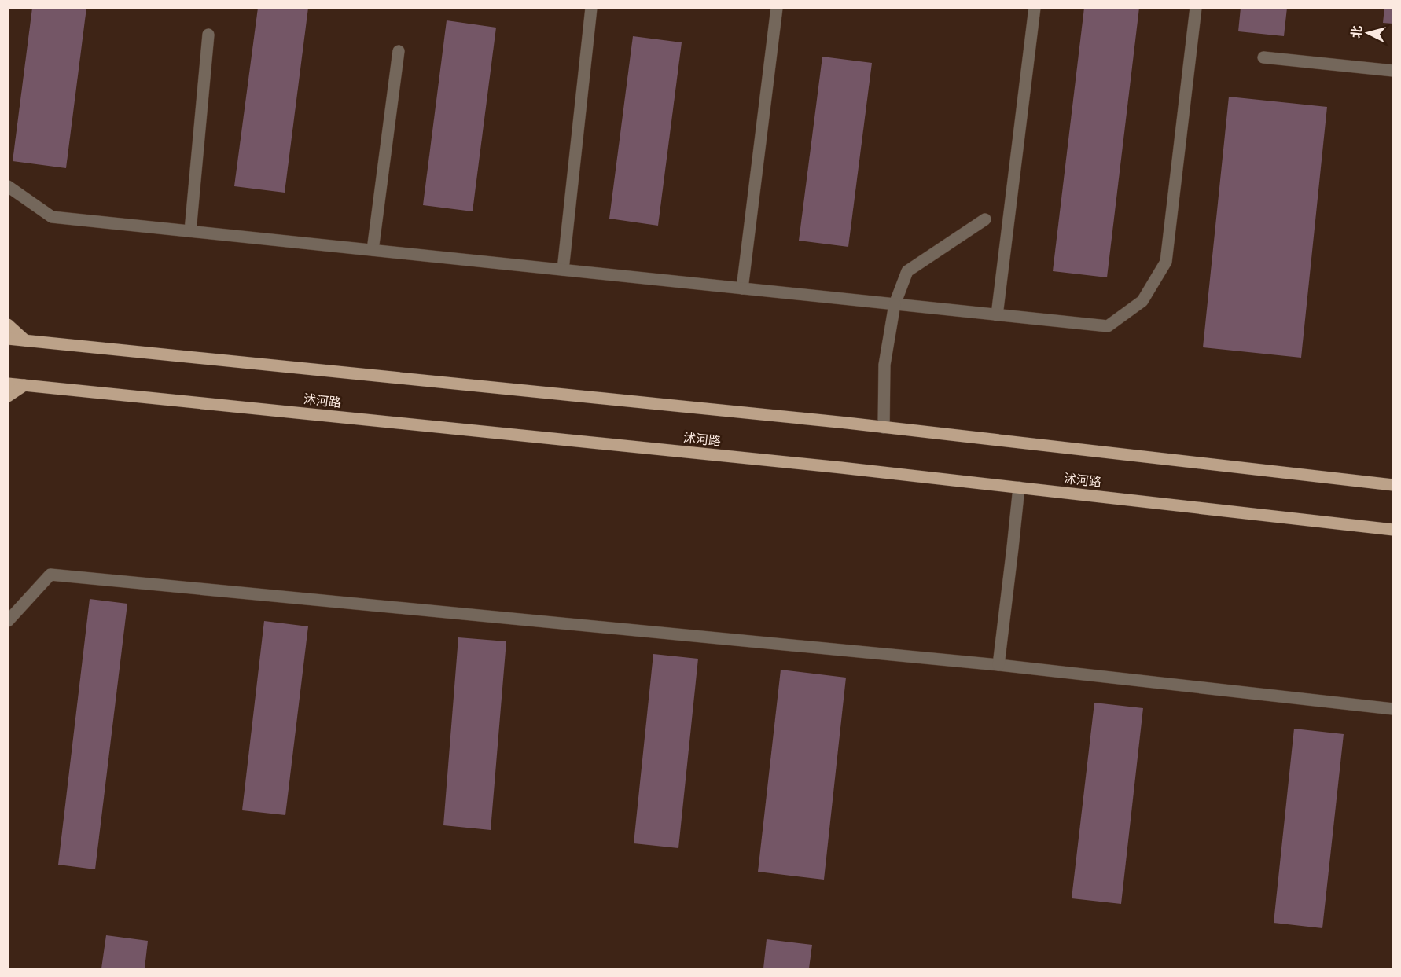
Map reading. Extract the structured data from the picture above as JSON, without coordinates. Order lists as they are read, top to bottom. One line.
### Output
{"streets":{"main road":["沭河路"]},"north":"left"}
